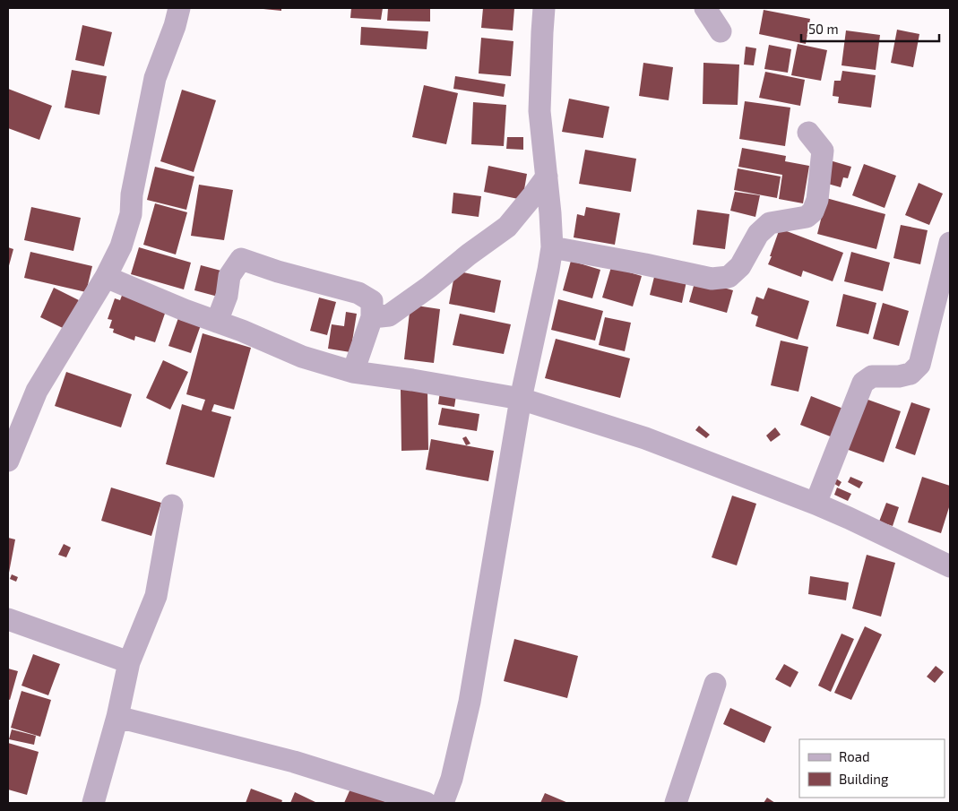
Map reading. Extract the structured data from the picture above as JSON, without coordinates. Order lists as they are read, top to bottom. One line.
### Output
{"legend":["Road","Building"],"scale_bar":"50 m"}
